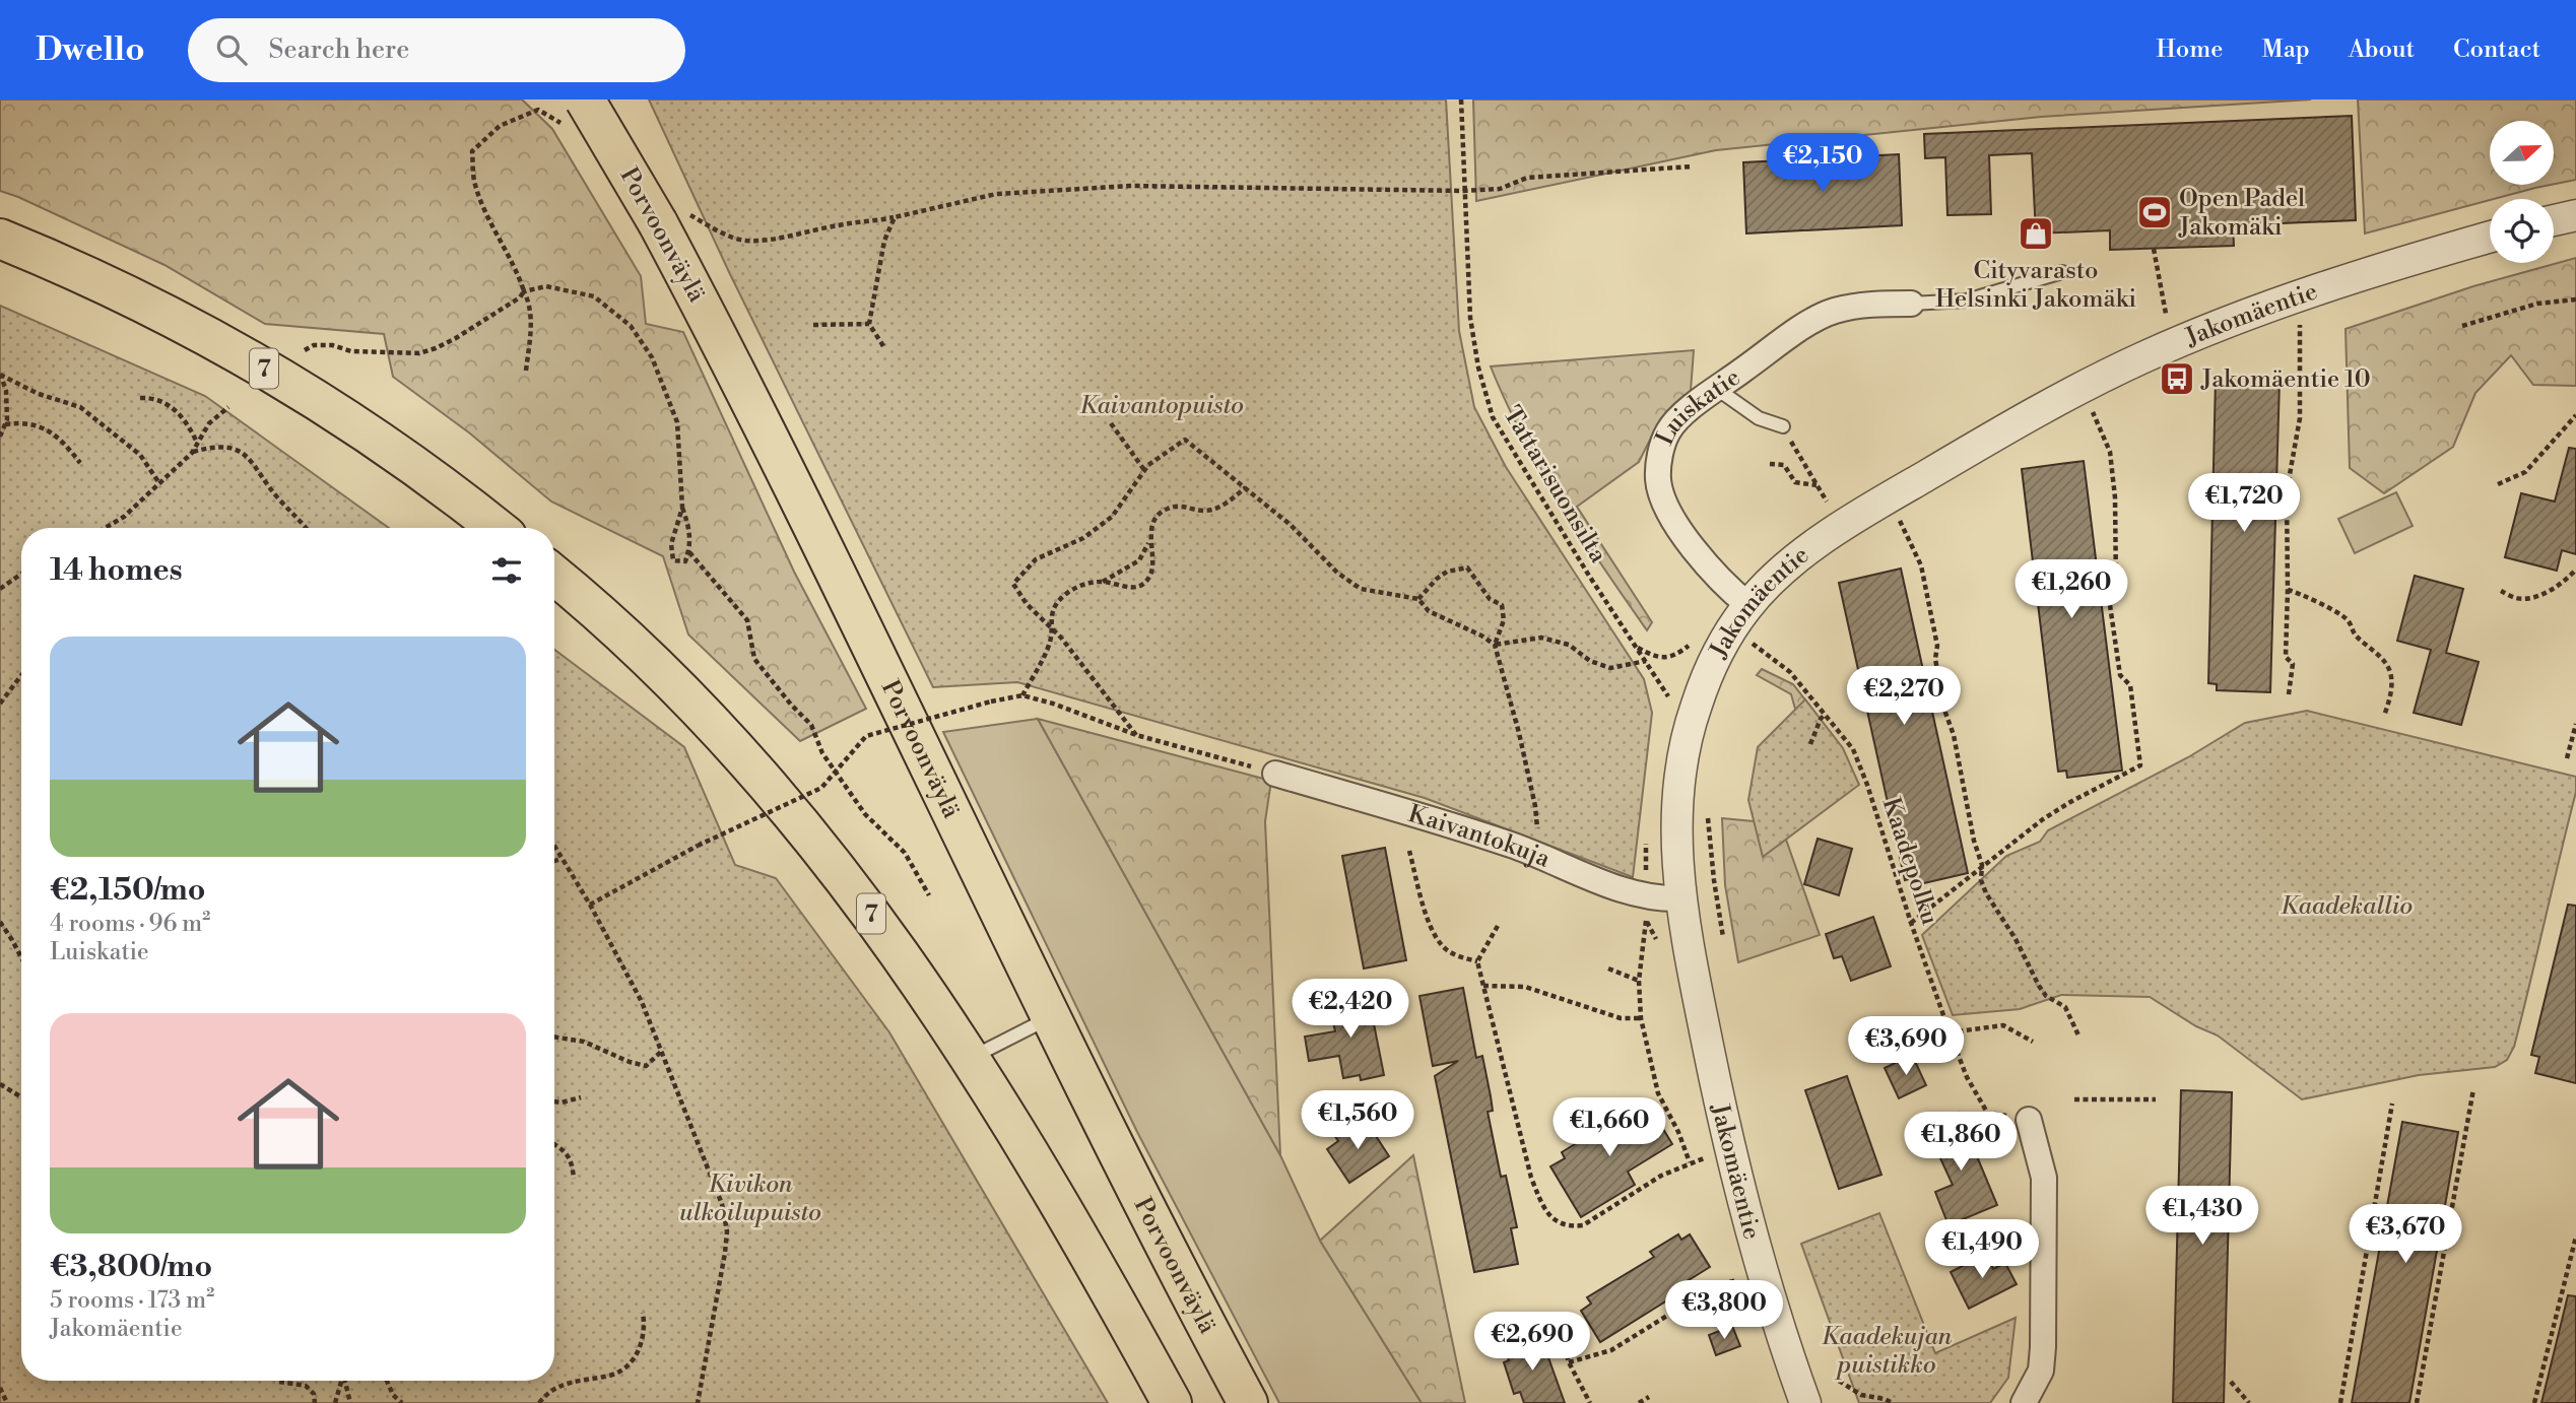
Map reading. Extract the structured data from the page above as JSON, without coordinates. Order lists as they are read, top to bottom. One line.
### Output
{"streets":{"highway":["Porvoonväylä","7"],"street":["Jakomäentie","Luiskatie","Kaivantokuja"],"path":["Tattarisuonsilta","Kaadepolku"]},"crossings":[["Jakomäentie","Luiskatie"],["Jakomäentie","Kaivantokuja"]],"parks":["Kaivantopuisto","Kaadekallio","Kivikon ulkoilupuisto","Kaadekujan puistikko"],"places":{"sports":["Open Padel Jakomäki"],"shop":["Cityvarasto Helsinki Jakomäki"],"bus stop":["Jakomäentie 10"]},"north":"right","page":{"header":"Dwello","search":"Search here","nav":["Home","Map","About","Contact"],"price":["€2,150","€1,720","€1,260","€2,270","€2,420","€3,690","€1,560","€1,660","€1,860","€1,430","€3,670","€1,490","€3,800","€2,690"],"heading":"14 homes","list":[{"name":"€2,150/mo","note":"4 rooms · 96 m² · Luiskatie"},{"name":"€3,800/mo","note":"5 rooms · 173 m² · Jakomäentie"}]}}
